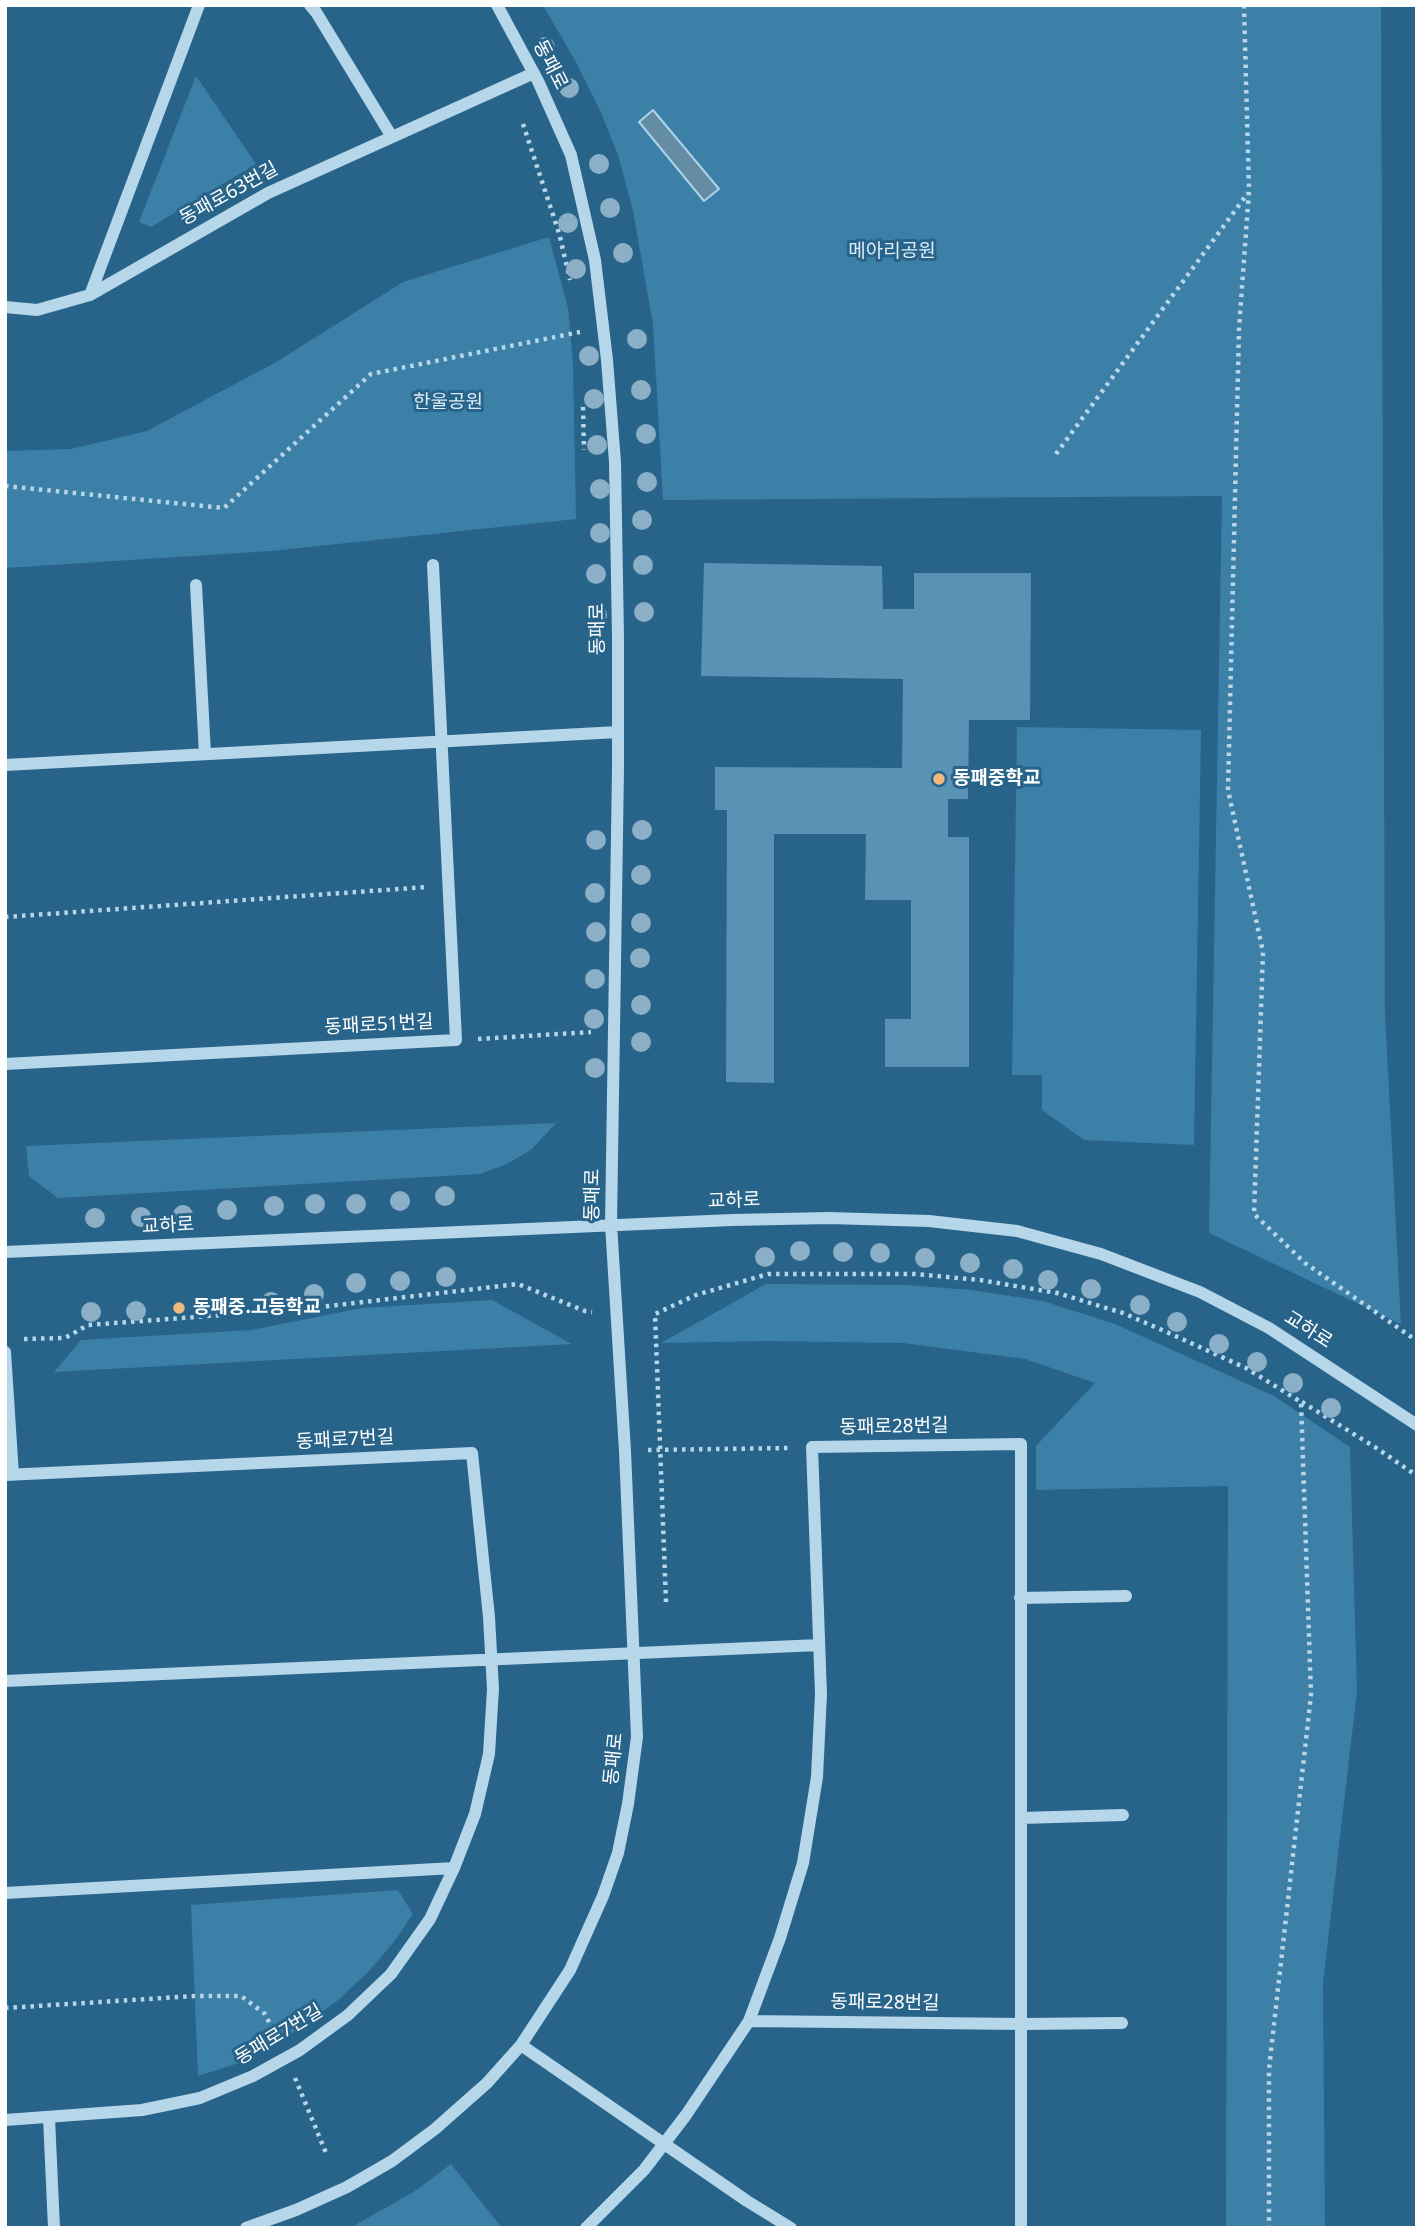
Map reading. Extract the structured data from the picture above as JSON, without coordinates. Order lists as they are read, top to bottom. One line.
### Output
{"streets":{"street":["동패로","동패로63번길","동패로51번길","교하로","동패로28번길","동패로7번길"]},"crossings":[["동패로","동패로63번길"],["동패로","교하로"]],"parks":["메아리공원","한울공원"],"places":["동패중학교","동패중.고등학교"]}
